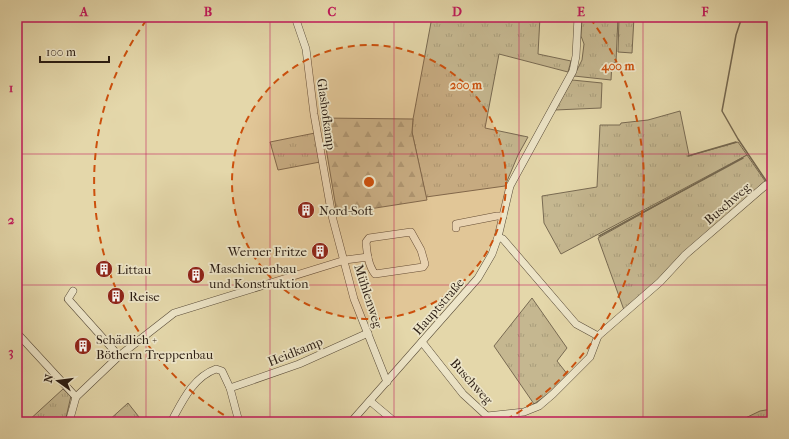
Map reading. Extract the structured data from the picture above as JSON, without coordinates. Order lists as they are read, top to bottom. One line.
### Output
{"streets":{"street":["Glashofkamp","Buschweg","Mühlenweg","Hauptstraße","Heidkamp"]},"crossings":[["Glashofkamp","Mühlenweg"],["Buschweg","Hauptstraße"],["Mühlenweg","Hauptstraße"],["Mühlenweg","Heidkamp"]],"places":{"building":["Nord-Soft","Werner Fritze","Littau","Maschienenbau und Konstruktion","Reise","Schädlich + Böthern Treppenbau"]},"scale_bar":"100 m","north":"left","grid":{"columns":["A","B","C","D","E","F"],"rows":["1","2","3"]},"rings":["400 m","200 m"]}
